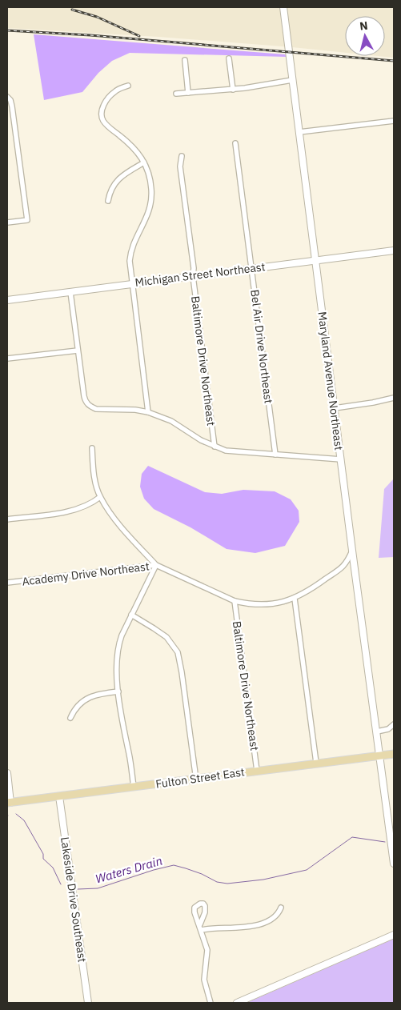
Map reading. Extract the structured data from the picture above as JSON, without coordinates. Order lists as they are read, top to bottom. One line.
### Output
{"streets":{"main road":["Fulton Street East"],"street":["Michigan Street Northeast","Bel Air Drive Northeast","Baltimore Drive Northeast","Maryland Avenue Northeast","Academy Drive Northeast","Lakeside Drive Southeast"]},"crossings":[["Michigan Street Northeast","Bel Air Drive Northeast"],["Michigan Street Northeast","Baltimore Drive Northeast"],["Michigan Street Northeast","Maryland Avenue Northeast"],["Baltimore Drive Northeast","Academy Drive Northeast"],["Baltimore Drive Northeast","Fulton Street East"],["Maryland Avenue Northeast","Academy Drive Northeast"],["Maryland Avenue Northeast","Fulton Street East"],["Fulton Street East","Lakeside Drive Southeast"]],"water":["Waters Drain"],"north":"top"}
